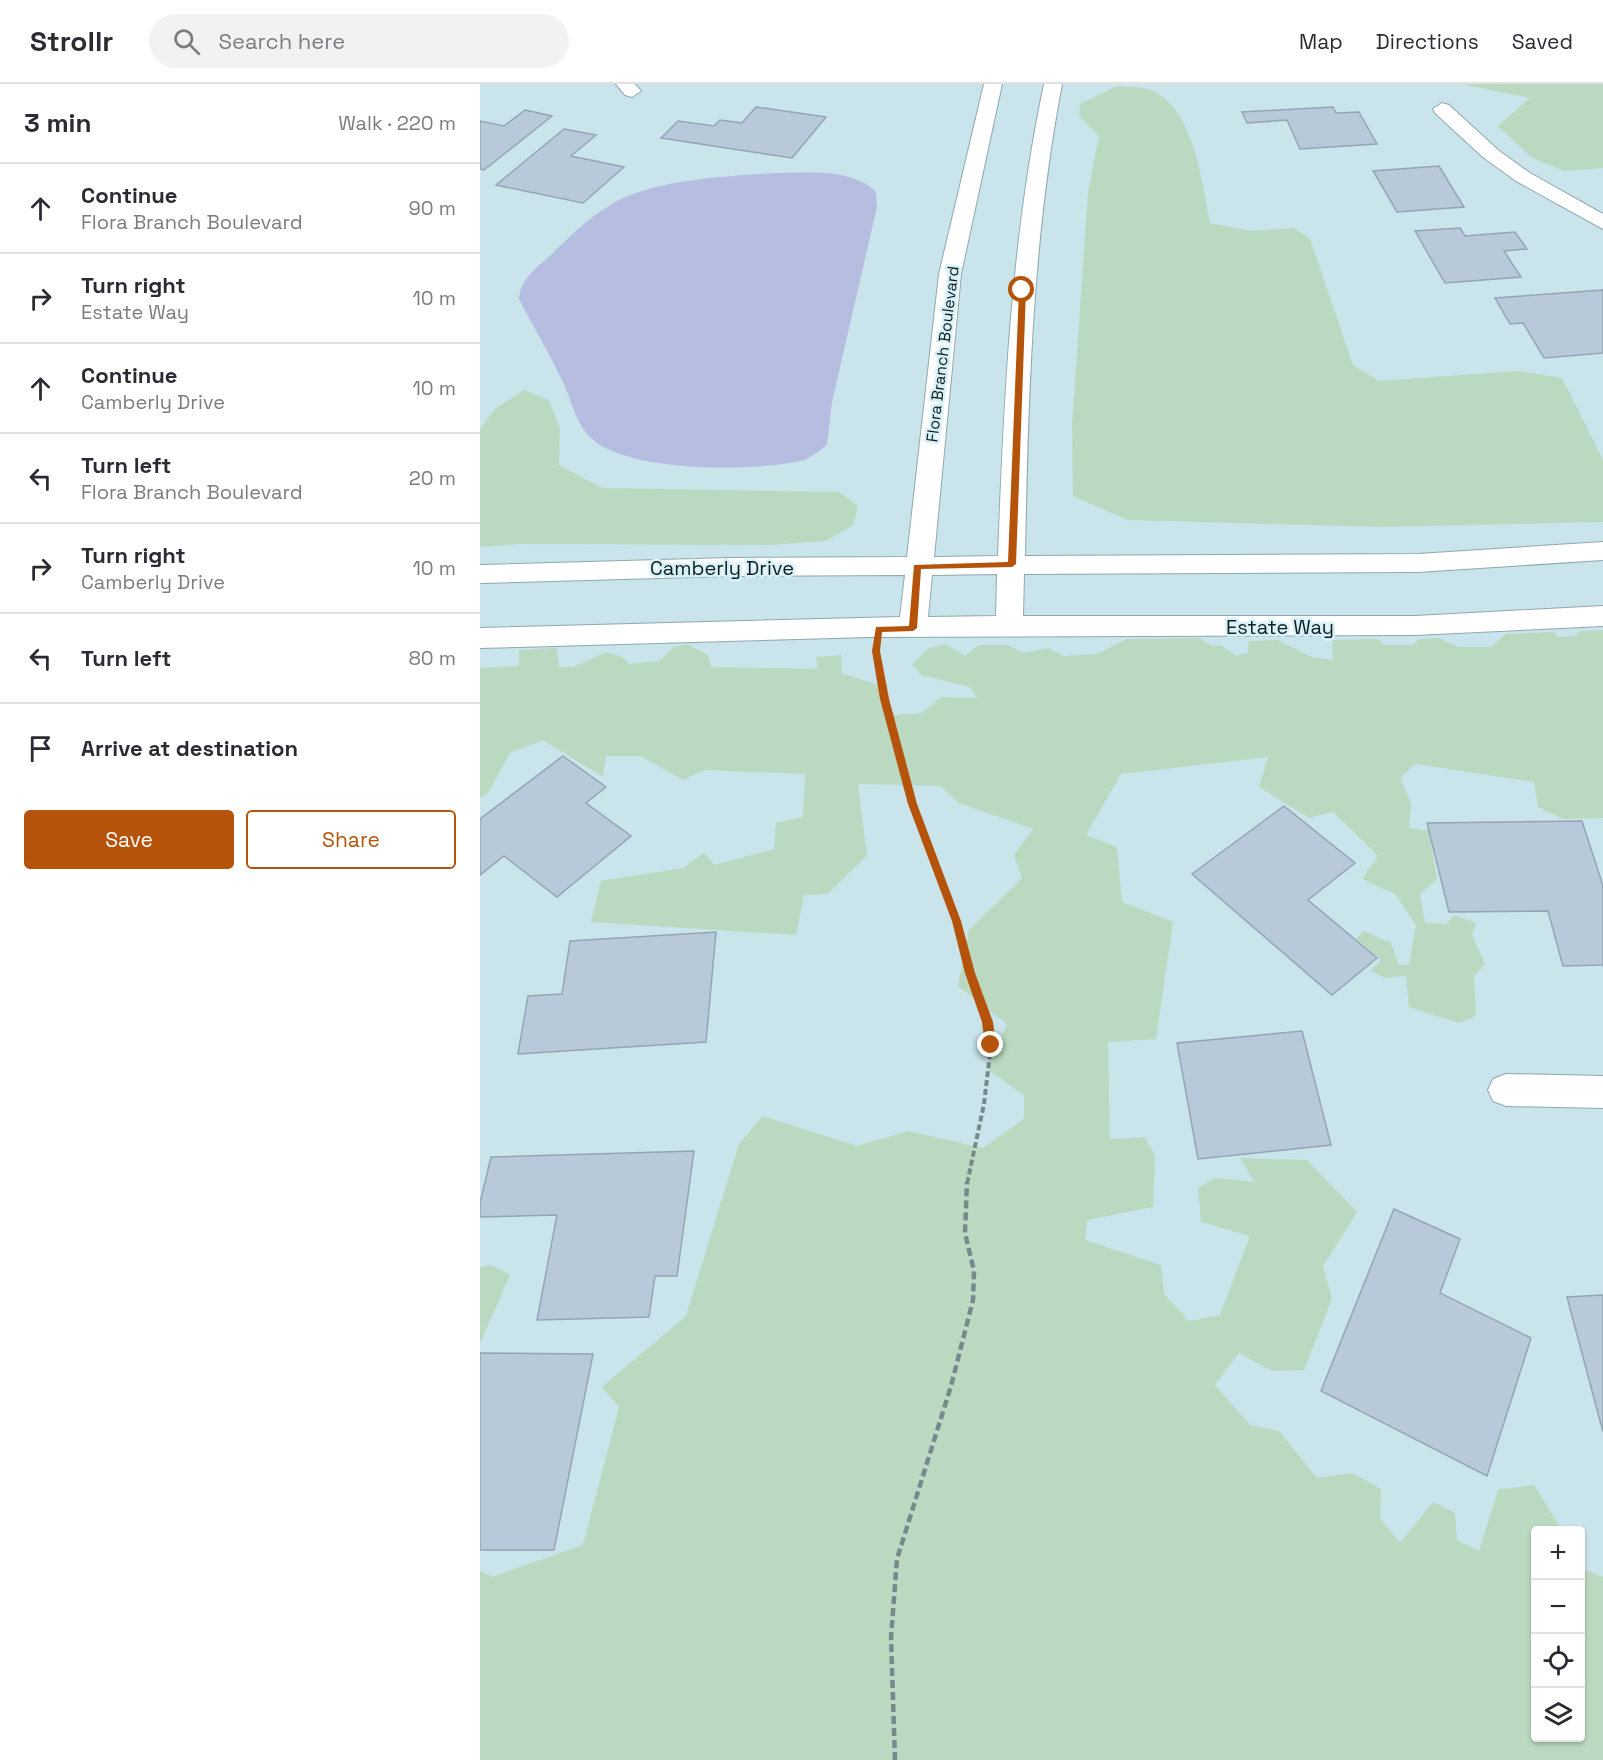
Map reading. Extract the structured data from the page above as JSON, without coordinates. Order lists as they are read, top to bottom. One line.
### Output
{"streets":{"street":["Flora Branch Boulevard","Camberly Drive","Estate Way"]},"crossings":[["Flora Branch Boulevard","Camberly Drive"],["Flora Branch Boulevard","Estate Way"]],"page":{"header":"Strollr","search":"Search here","nav":["Map","Directions","Saved"],"heading":["3 min","Walk · 220 m"],"list":[["Continue","Flora Branch Boulevard","90 m"],["Turn right","Estate Way","10 m"],["Continue","Camberly Drive","10 m"],["Turn left","Flora Branch Boulevard","20 m"],["Turn right","Camberly Drive","10 m"],["Turn left","80 m"],"Arrive at destination"],"buttons":["Save","Share"],"map_buttons":["+","−"]}}
